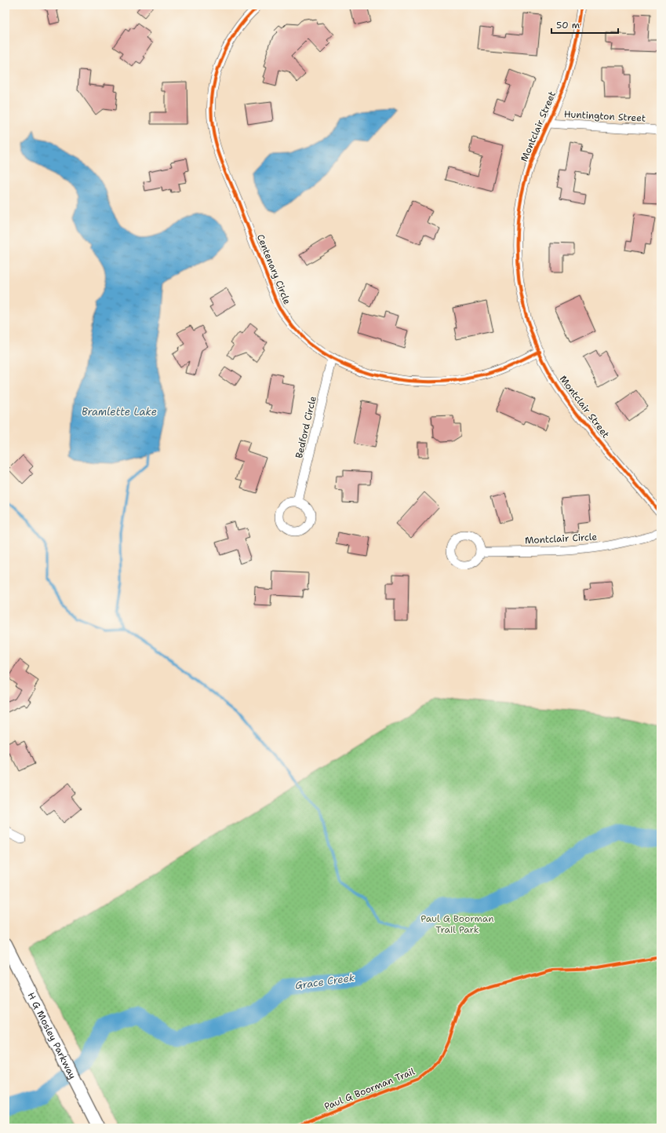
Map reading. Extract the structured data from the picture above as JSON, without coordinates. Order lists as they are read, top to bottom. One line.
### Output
{"streets":{"main road":["H G Mosley Parkway"],"street":["Huntington Street","Montclair Street","Centenary Circle","Bedford Circle","Montclair Circle"],"cycle path":["Paul G Boorman Trail"]},"crossings":[["Huntington Street","Montclair Street"],["Montclair Street","Centenary Circle"],["Centenary Circle","Bedford Circle"]],"water":["Bramlette Lake","Grace Creek"],"parks":["Paul G Boorman Trail Park"],"scale_bar":"50 m"}
